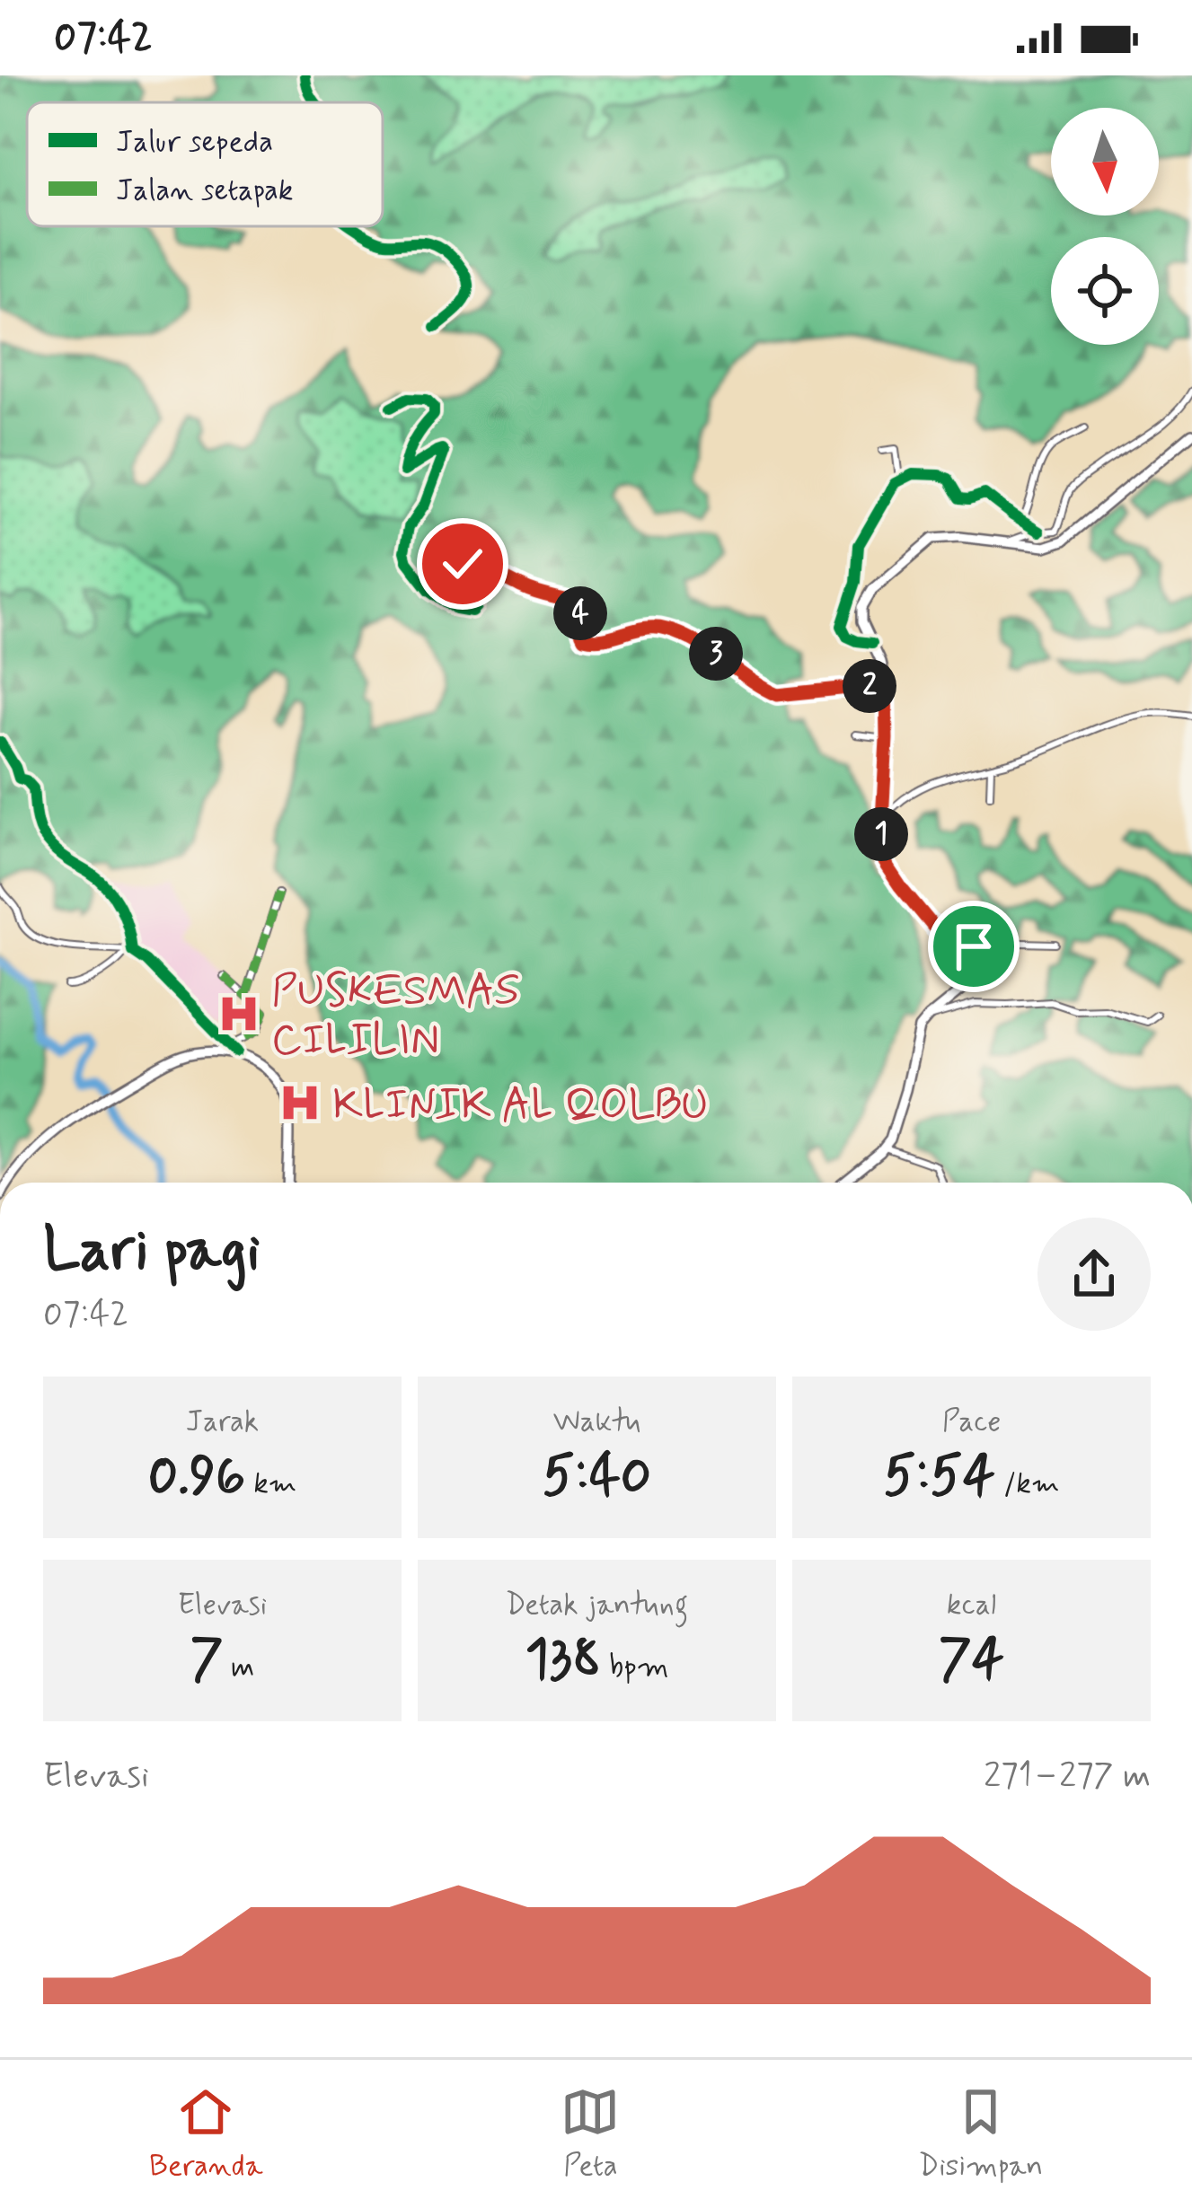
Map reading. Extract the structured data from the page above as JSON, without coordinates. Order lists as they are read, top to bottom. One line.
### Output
{"places":{"hospital":["PUSKESMAS CILILIN","KLINIK AL QOLBU"]},"legend":["Jalur sepeda","Jalan setapak"],"north":"bottom","page":{"status":"07:42","pins":["4","3","2","1"],"heading":["Lari pagi","07:42"],"stats":[["Jarak","0.96 km"],["Waktu","5:40"],["Pace","5:54 /km"],["Elevasi","7 m"],["Detak jantung","138 bpm"],["kcal","74"]],"chart":["Elevasi","271–277 m"],"tabs":["Beranda","Peta","Disimpan"]}}
